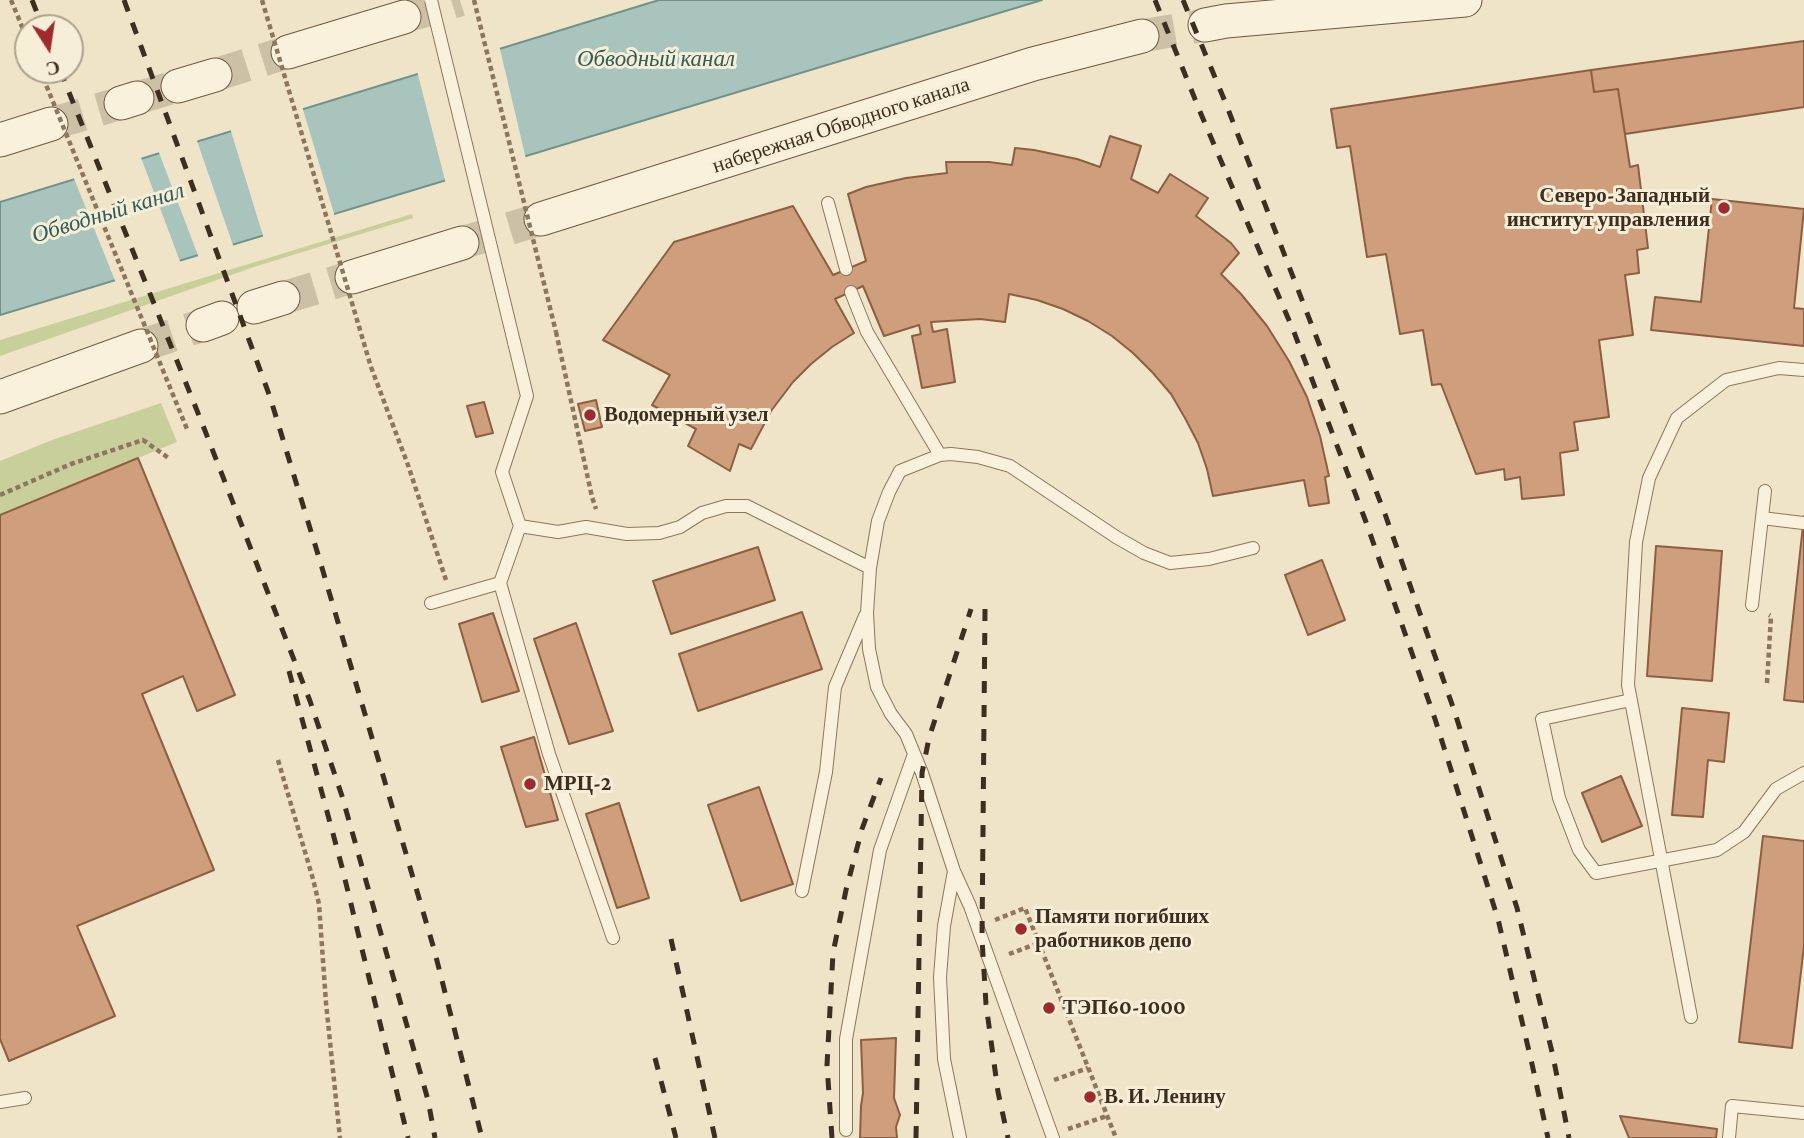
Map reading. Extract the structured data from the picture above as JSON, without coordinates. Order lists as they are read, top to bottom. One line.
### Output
{"streets":{"main road":["набережная Обводного канала"]},"water":["Обводный канал"],"places":["Северо-Западный институт управления","Водомерный узел","МРЦ-2","Памяти погибших работников депо","ТЭП60-1000","В. И. Ленину"],"north":"bottom"}
